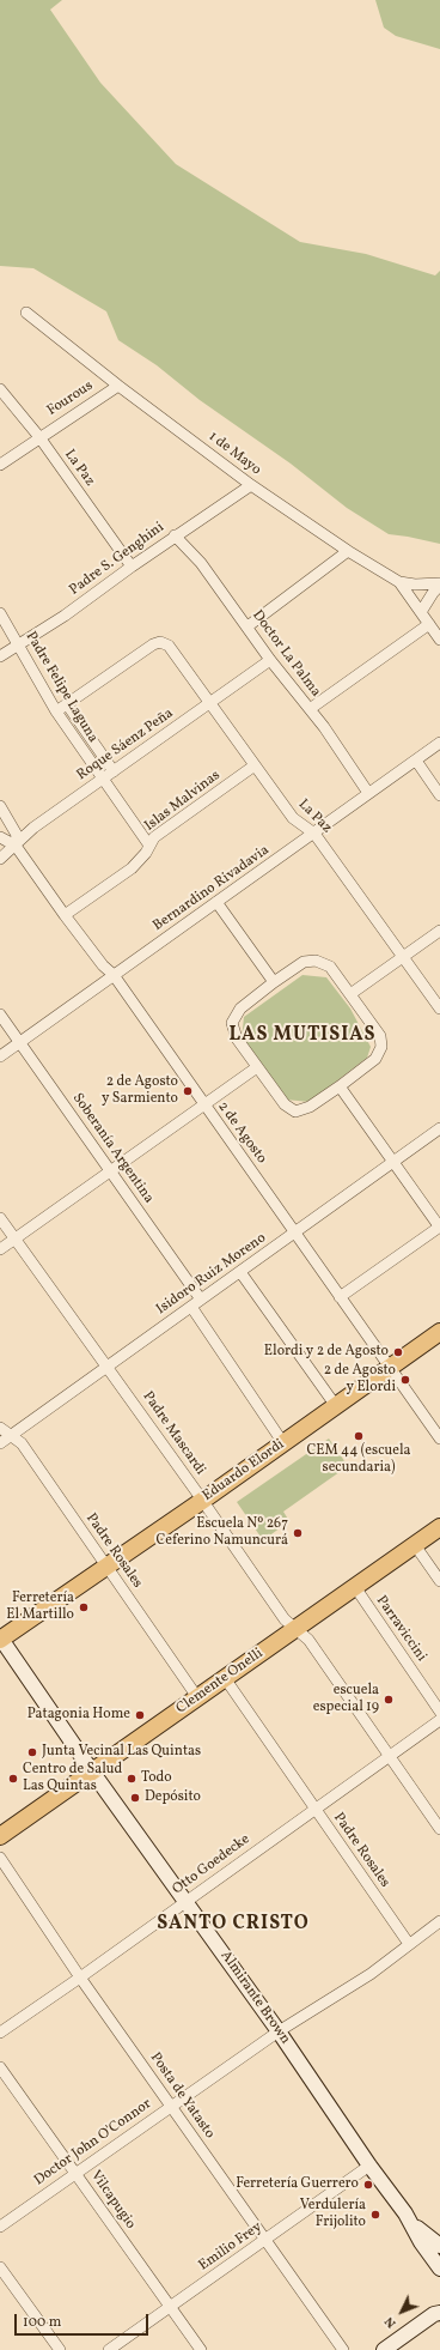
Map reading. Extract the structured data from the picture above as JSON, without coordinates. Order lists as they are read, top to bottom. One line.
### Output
{"streets":{"main road":["Eduardo Elordi","Clemente Onelli","Almirante Brown"],"street":["Fourous","1 de Mayo","La Paz","Padre S. Genghini","Doctor La Palma","Padre Felipe Laguna","Roque Sáenz Peña","Islas Malvinas","Bernardino Rivadavia","2 de Agosto","Soberanía Argentina","Isidoro Ruiz Moreno","Padre Mascardi","Padre Rosales","Parraviccini","Otto Goedecke","Posta de Yatasto","Doctor John O'Connor","Vilcapugio","Emilio Frey"]},"crossings":[["Fourous","1 de Mayo"],["Fourous","La Paz"],["1 de Mayo","Padre S. Genghini"],["La Paz","Padre S. Genghini"],["La Paz","Padre Felipe Laguna"],["La Paz","Roque Sáenz Peña"],["La Paz","Islas Malvinas"],["La Paz","Bernardino Rivadavia"],["Padre S. Genghini","Doctor La Palma"],["Padre S. Genghini","Padre Felipe Laguna"],["Doctor La Palma","Roque Sáenz Peña"],["Doctor La Palma","Bernardino Rivadavia"],["Padre Felipe Laguna","Roque Sáenz Peña"],["Padre Felipe Laguna","Islas Malvinas"],["Roque Sáenz Peña","2 de Agosto"],["Islas Malvinas","2 de Agosto"],["Bernardino Rivadavia","2 de Agosto"],["Bernardino Rivadavia","Soberanía Argentina"],["2 de Agosto","Isidoro Ruiz Moreno"],["2 de Agosto","Eduardo Elordi"],["Soberanía Argentina","Isidoro Ruiz Moreno"],["Isidoro Ruiz Moreno","Padre Mascardi"],["Isidoro Ruiz Moreno","Padre Rosales"],["Padre Mascardi","Eduardo Elordi"],["Padre Mascardi","Clemente Onelli"],["Padre Mascardi","Otto Goedecke"],["Eduardo Elordi","Padre Rosales"],["Eduardo Elordi","Almirante Brown"],["Padre Rosales","Clemente Onelli"],["Padre Rosales","Otto Goedecke"],["Padre Rosales","Doctor John O'Connor"],["Parraviccini","Clemente Onelli"],["Clemente Onelli","Almirante Brown"],["Otto Goedecke","Almirante Brown"],["Otto Goedecke","Posta de Yatasto"],["Almirante Brown","Doctor John O'Connor"],["Almirante Brown","Emilio Frey"],["Posta de Yatasto","Doctor John O'Connor"],["Posta de Yatasto","Emilio Frey"],["Doctor John O'Connor","Vilcapugio"],["Vilcapugio","Emilio Frey"]],"districts":["LAS MUTISIAS","SANTO CRISTO"],"places":["2 de Agosto y Sarmiento","Elordi y 2 de Agosto","2 de Agosto y Elordi","CEM 44 (escuela secundaria)","Escuela Nº 267 Ceferino Namuncurá","Ferretería El Martillo","escuela especial 19","Patagonia Home","Junta Vecinal Las Quintas","Centro de Salud Las Quintas","Todo","Depósito","Ferretería Guerrero","Verdulería Frijolito"],"scale_bar":"100 m","north":"bottom left"}
